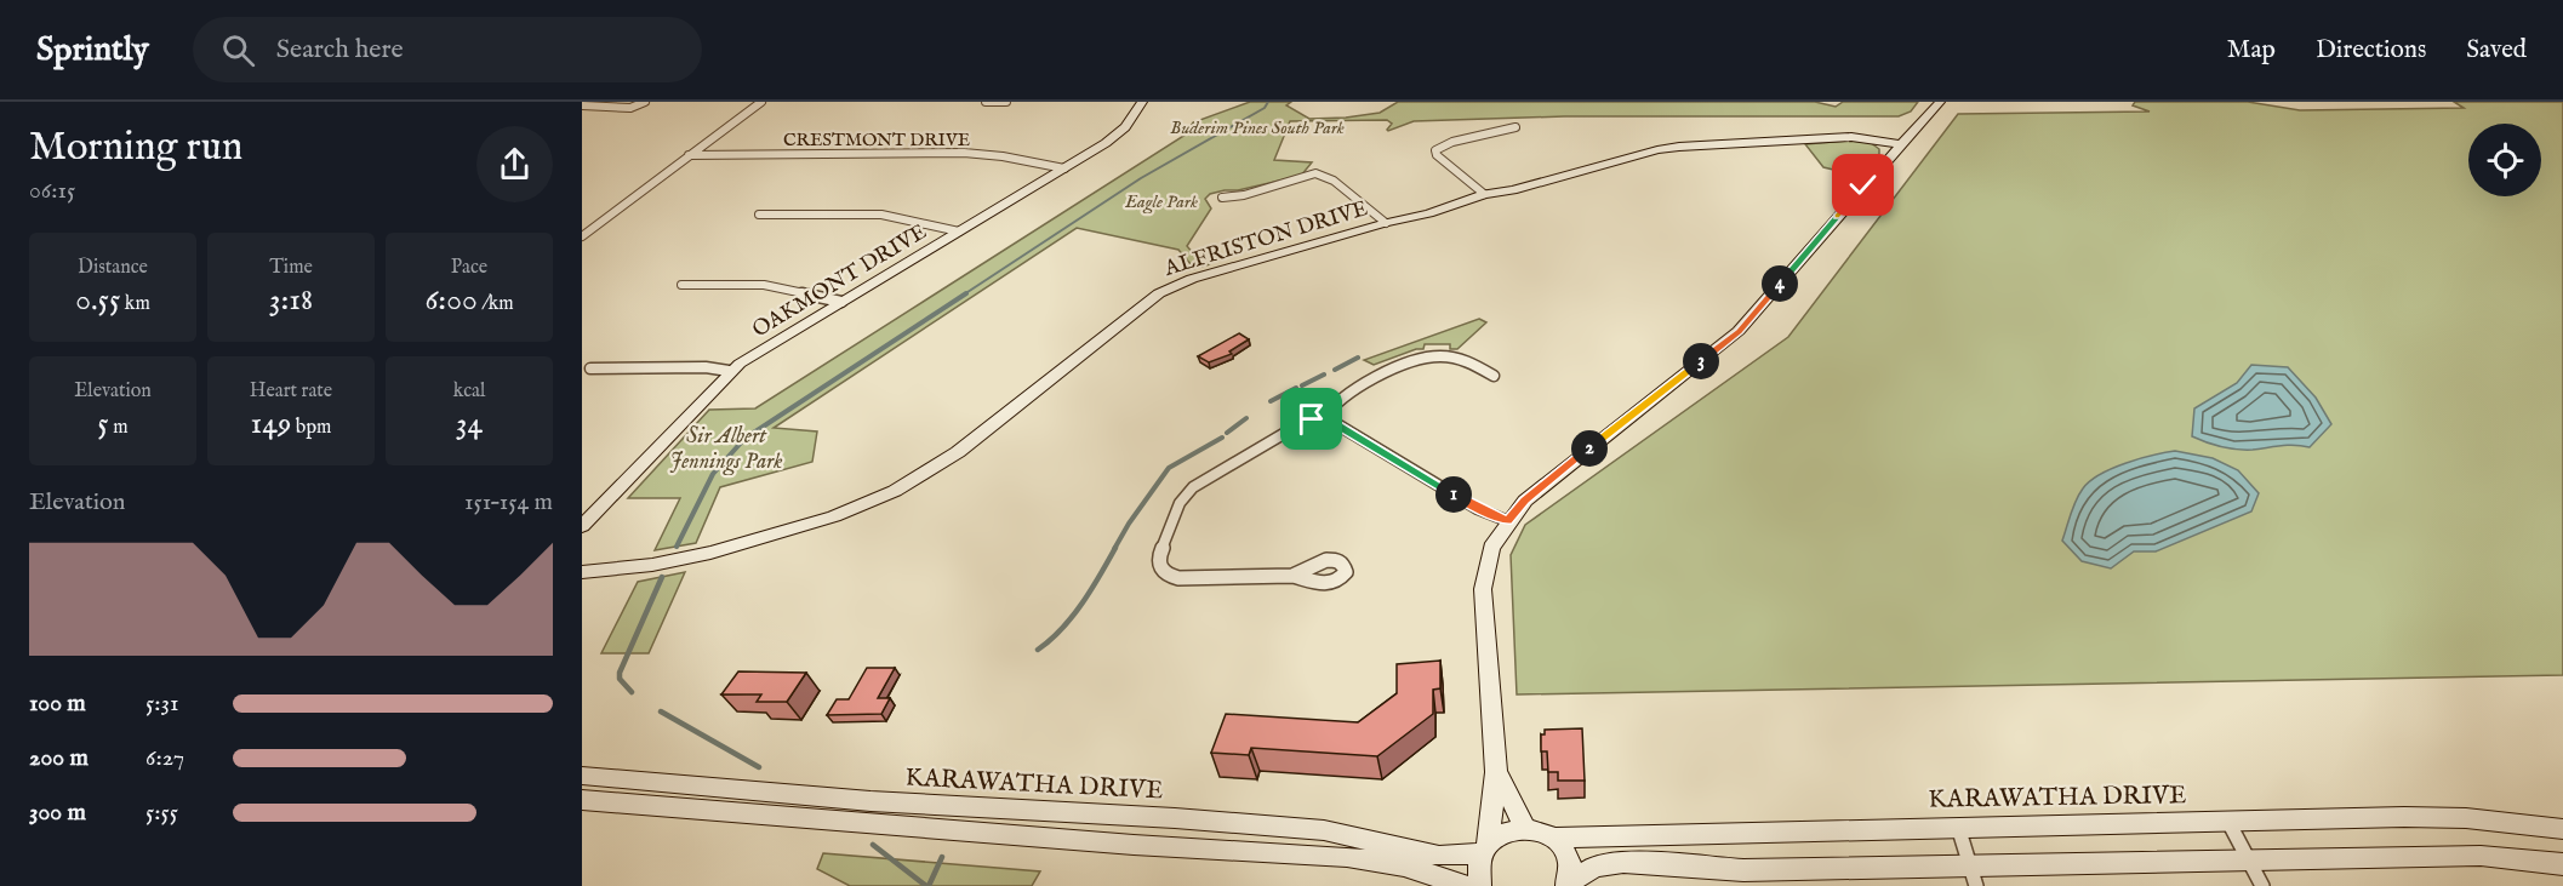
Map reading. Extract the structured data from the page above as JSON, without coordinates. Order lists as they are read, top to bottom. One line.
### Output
{"streets":{"main road":["ALFRISTON DRIVE","OAKMONT DRIVE","KARAWATHA DRIVE"],"street":["CRESTMONT DRIVE"]},"crossings":[["CRESTMONT DRIVE","OAKMONT DRIVE"]],"parks":["Buderim Pines South Park","Eagle Park","Sir Albert Jennings Park"],"page":{"header":"Sprintly","search":"Search here","nav":["Map","Directions","Saved"],"heading":["Morning run","06:15"],"stats":[["Distance","0.55 km"],["Time","3:18"],["Pace","6:00 /km"],["Elevation","5 m"],["Heart rate","149 bpm"],["kcal","34"]],"pins":["4","3","2","1"],"chart":["Elevation","151–154 m"],"list":[{"name":"100 m","note":"5:31"},{"name":"200 m","note":"6:27"},{"name":"300 m","note":"5:55"}]}}
